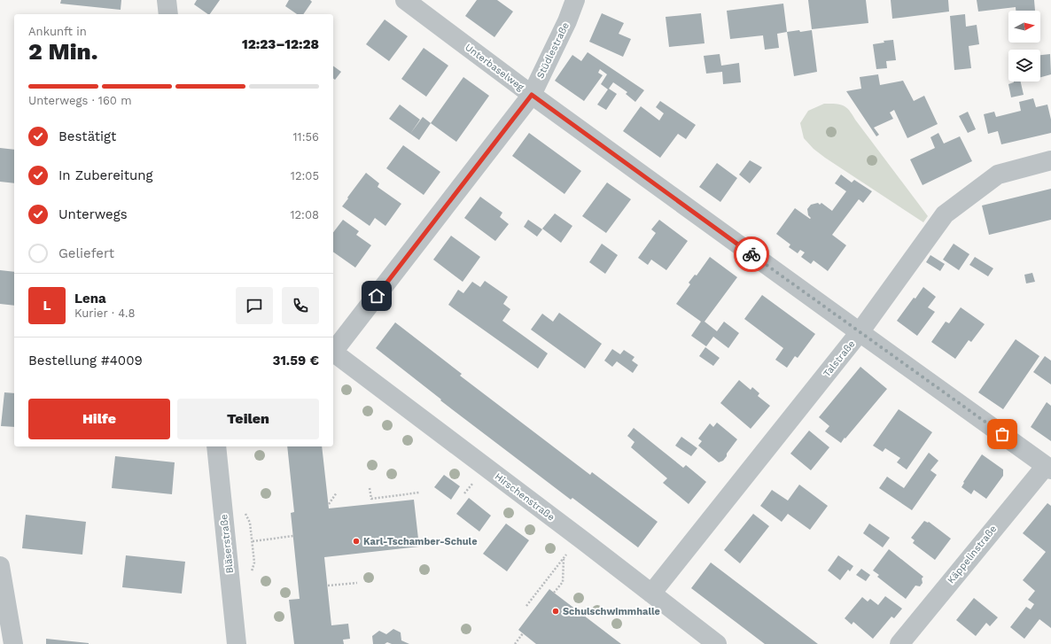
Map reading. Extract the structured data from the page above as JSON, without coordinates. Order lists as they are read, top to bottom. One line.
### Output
{"streets":{"street":["Stüdlestraße","Unterbaselweg","Talstraße","Hirschenstraße","Bläserstraße","Käppelinstraße"]},"crossings":[["Stüdlestraße","Unterbaselweg"],["Unterbaselweg","Talstraße"],["Unterbaselweg","Käppelinstraße"],["Talstraße","Hirschenstraße"]],"places":["Karl-Tschamber-Schule","Schulschwimmhalle"],"north":"right","page":{"heading":["2 Min.","Ankunft in","12:23–12:28"],"panel":["Lena","Kurier · 4.8","Bestellung #4009","31.59 €"],"bar":"Unterwegs · 160 m","list":[["Bestätigt","11:56"],["In Zubereitung","12:05"],["Unterwegs","12:08"],"Geliefert"],"round":"L","buttons":["Hilfe","Teilen"]}}
